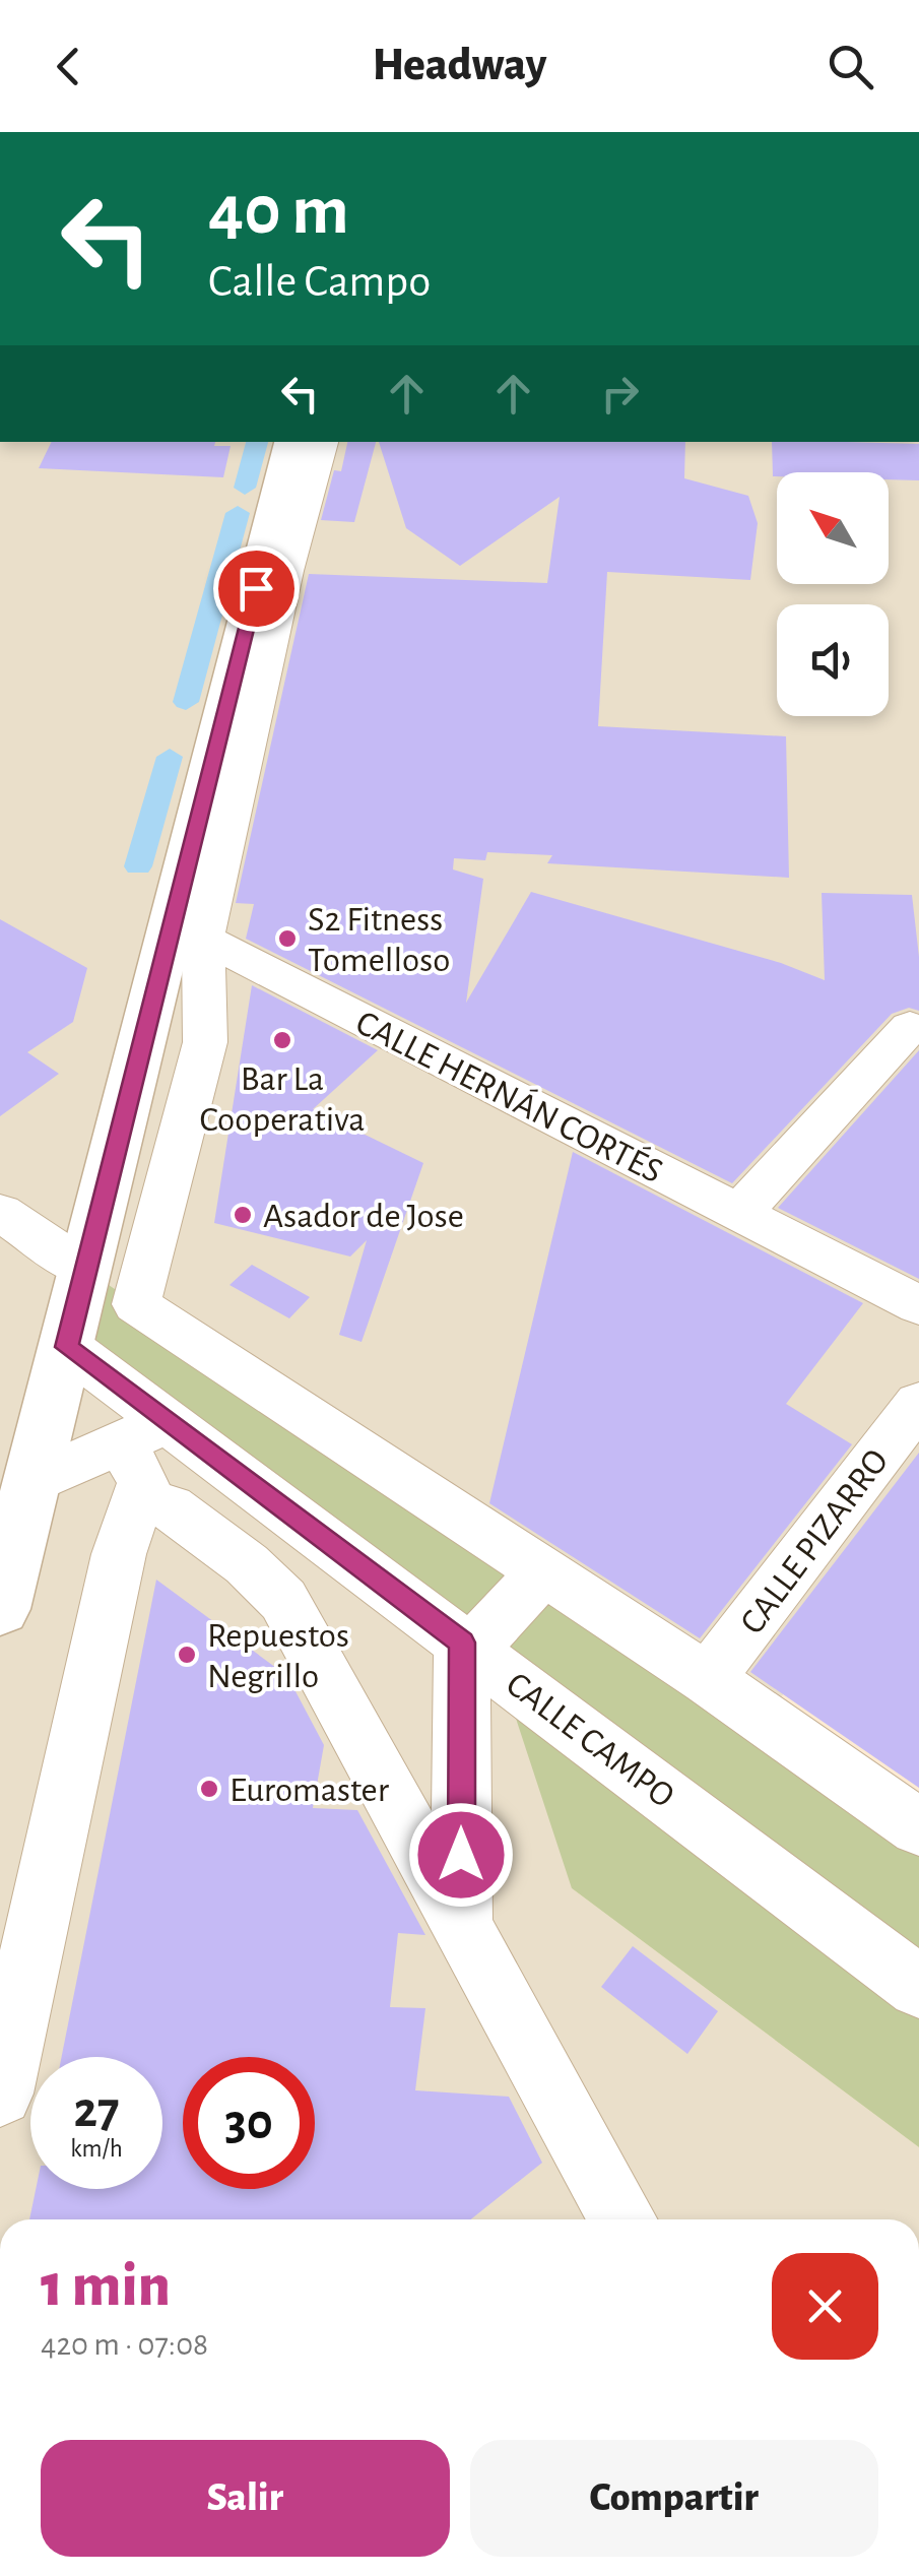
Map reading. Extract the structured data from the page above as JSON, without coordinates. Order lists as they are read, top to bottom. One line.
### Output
{"streets":{"street":["CALLE HERNÁN CORTÉS","CALLE PIZARRO","CALLE CAMPO"]},"places":["S2 Fitness Tomelloso","Bar La Cooperativa","Asador de Jose","Repuestos Negrillo","Euromaster"],"north":"top left","page":{"header":"Headway","turn":["40 m","Calle Campo"],"speed":"27 km/h","limit":"30","heading":["1 min","420 m · 07:08"],"buttons":["Salir","Compartir"]}}
